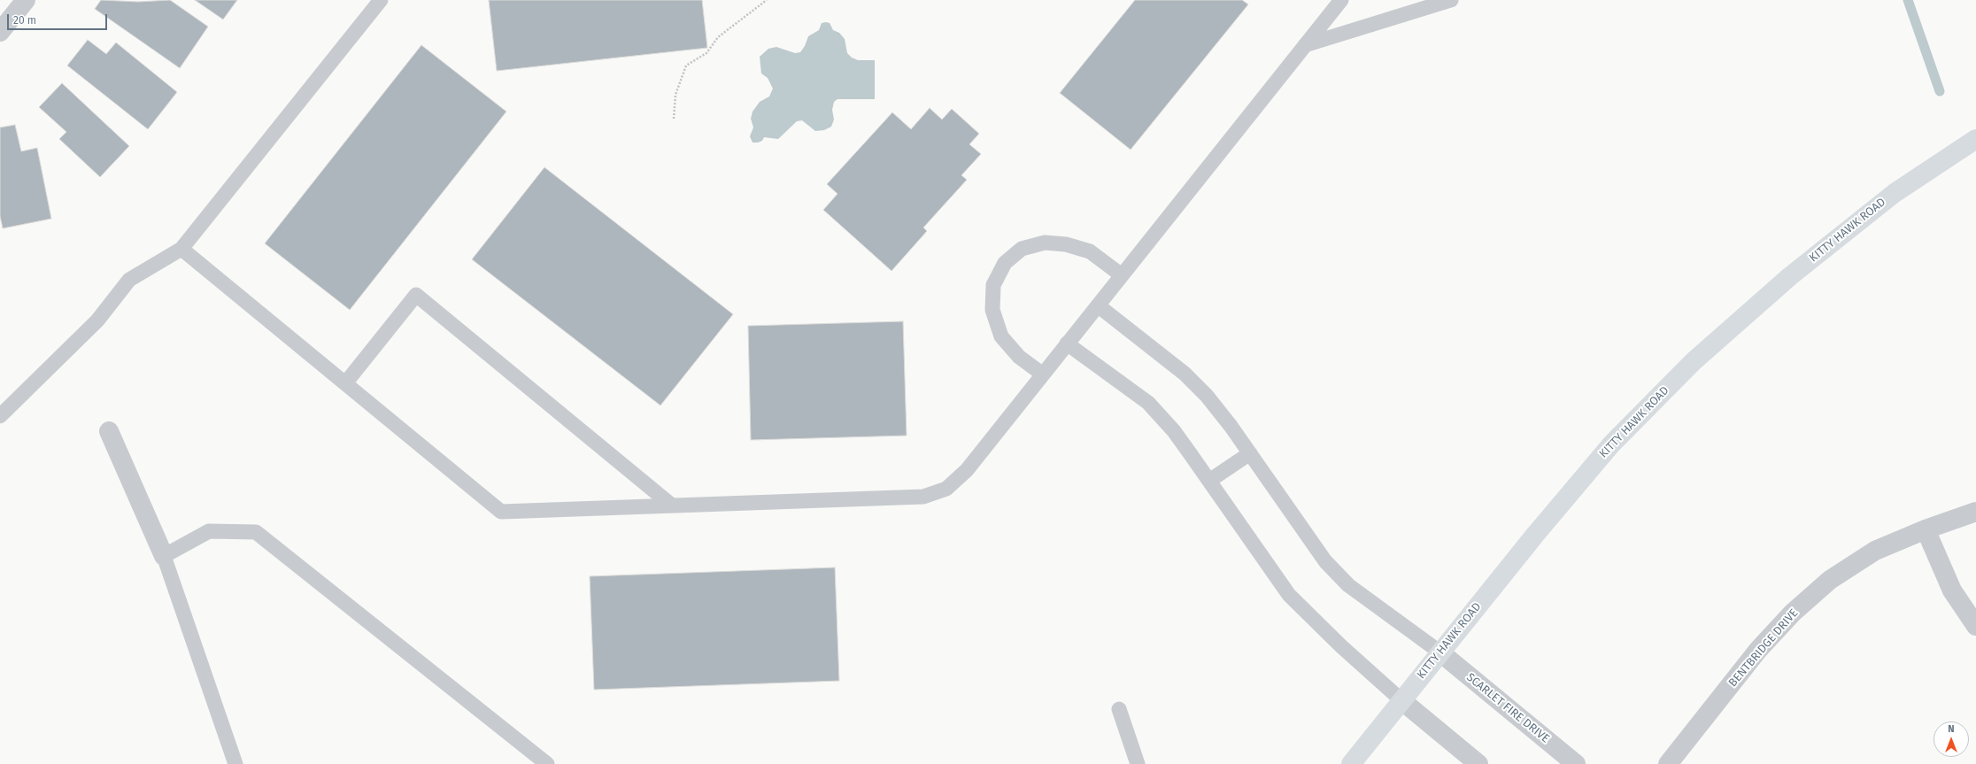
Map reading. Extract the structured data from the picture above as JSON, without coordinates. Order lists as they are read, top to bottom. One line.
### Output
{"streets":{"main road":["KITTY HAWK ROAD"],"street":["BENTBRIDGE DRIVE","SCARLET FIRE DRIVE"]},"crossings":[["KITTY HAWK ROAD","SCARLET FIRE DRIVE"]],"scale_bar":"20 m","north":"top"}
